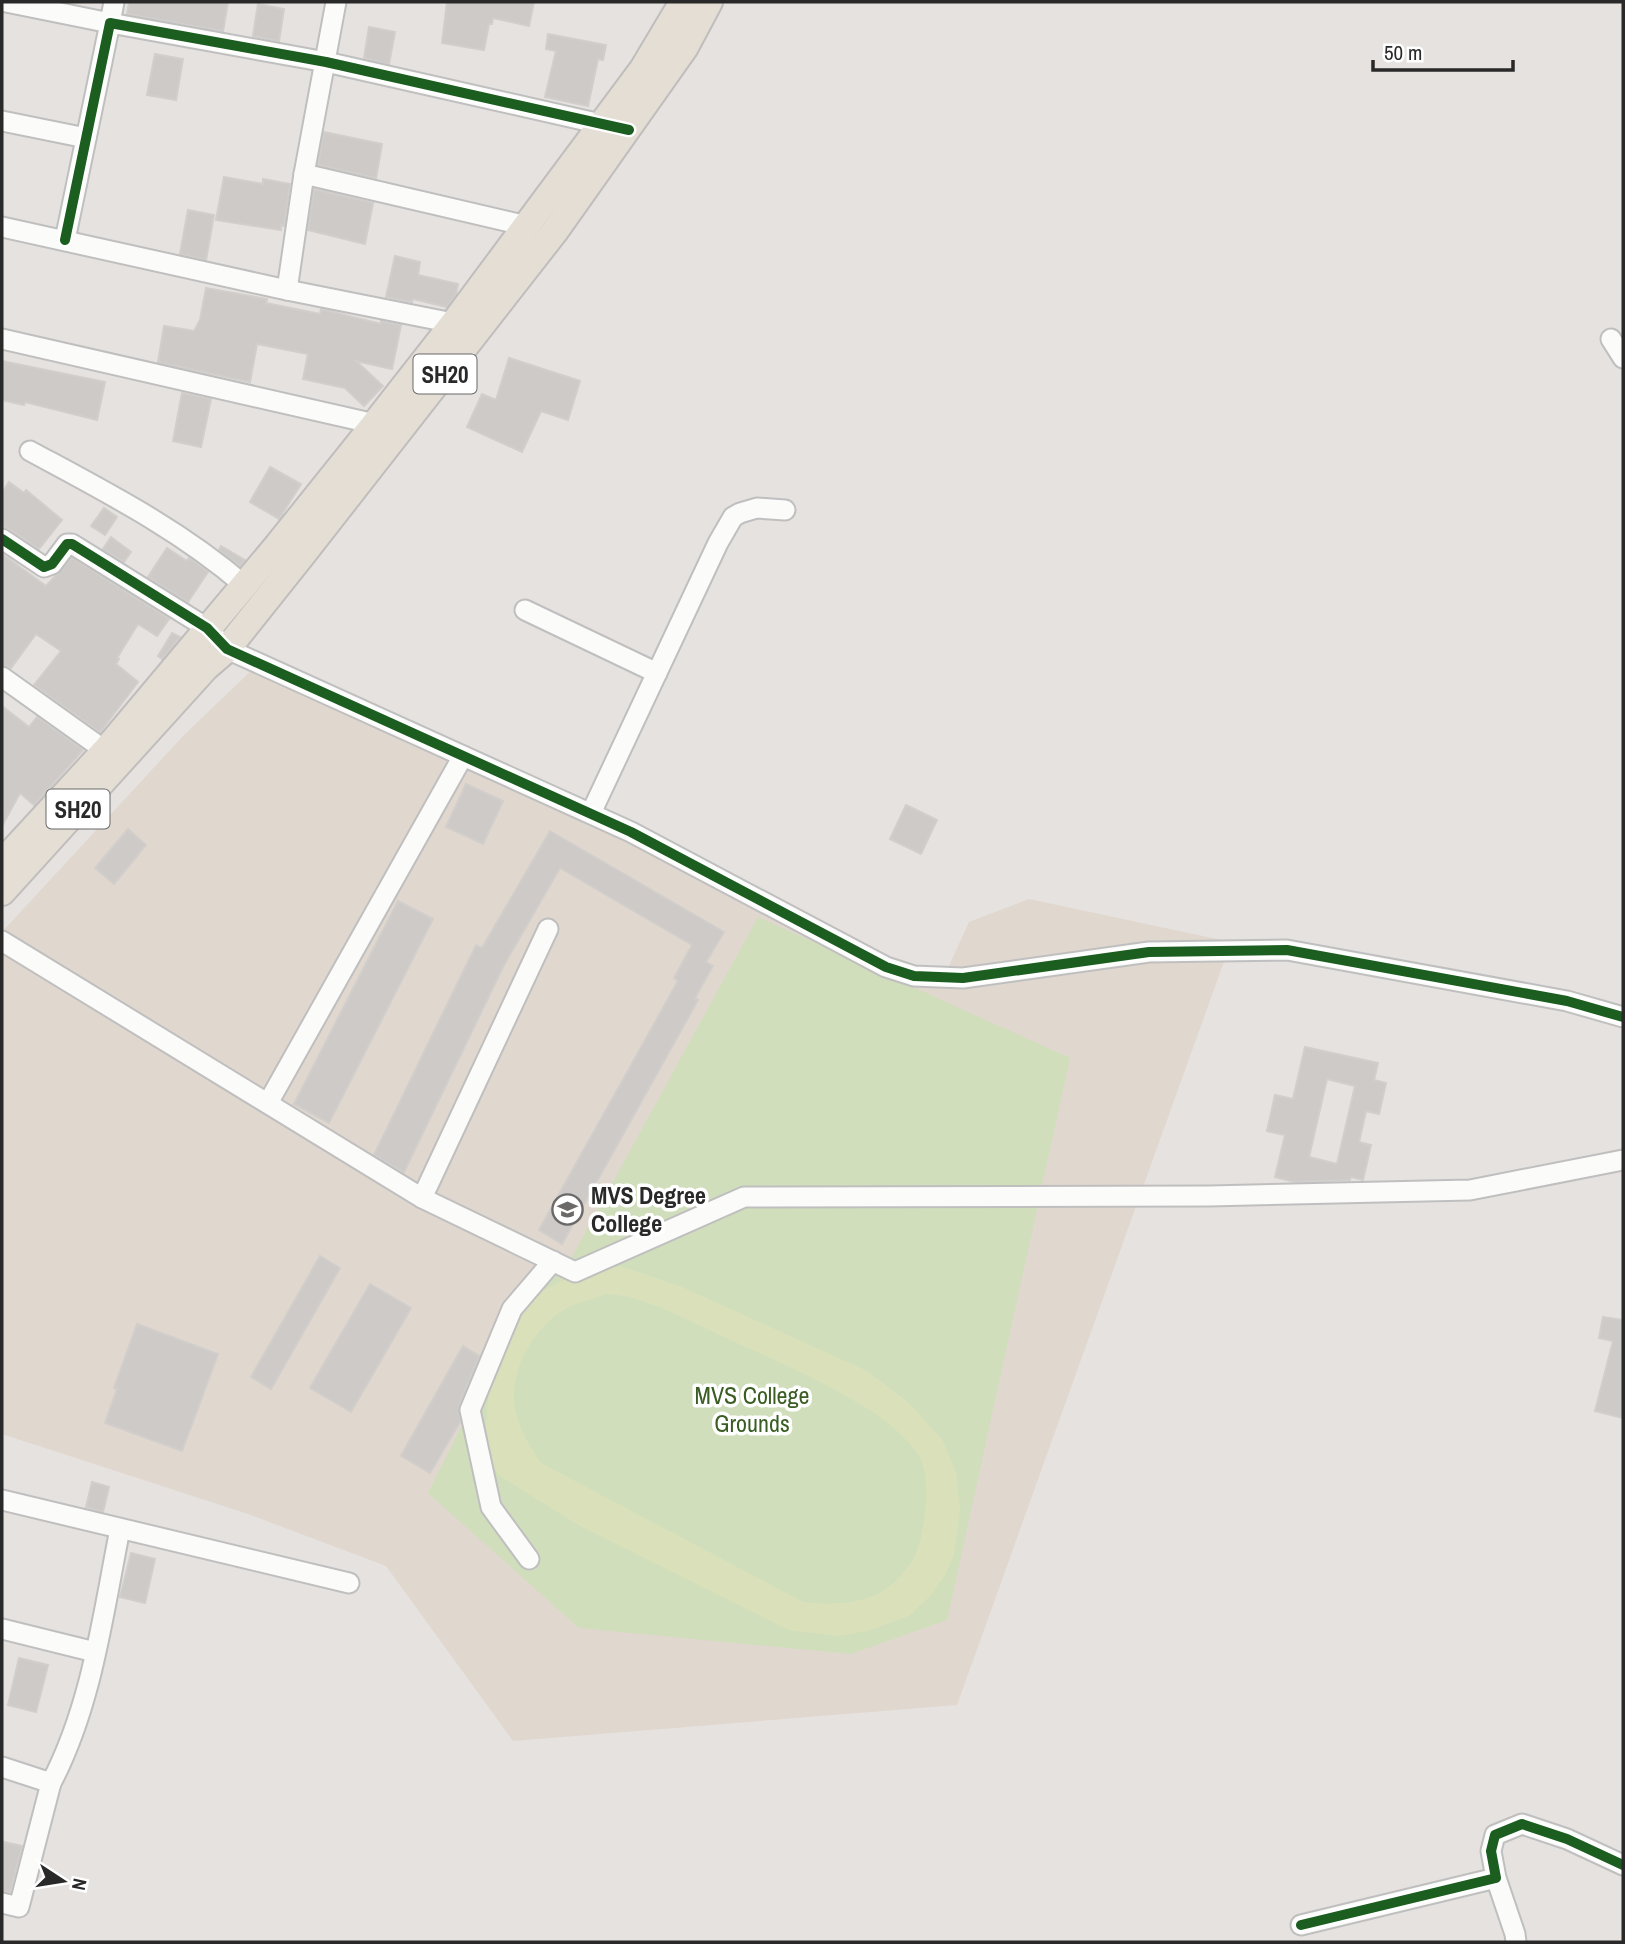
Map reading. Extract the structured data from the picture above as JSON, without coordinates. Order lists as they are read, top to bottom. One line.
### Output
{"streets":{"main road":["SH20"]},"parks":["MVS College Grounds"],"places":{"school or university":["MVS Degree College"]},"scale_bar":"50 m","north":"right"}
